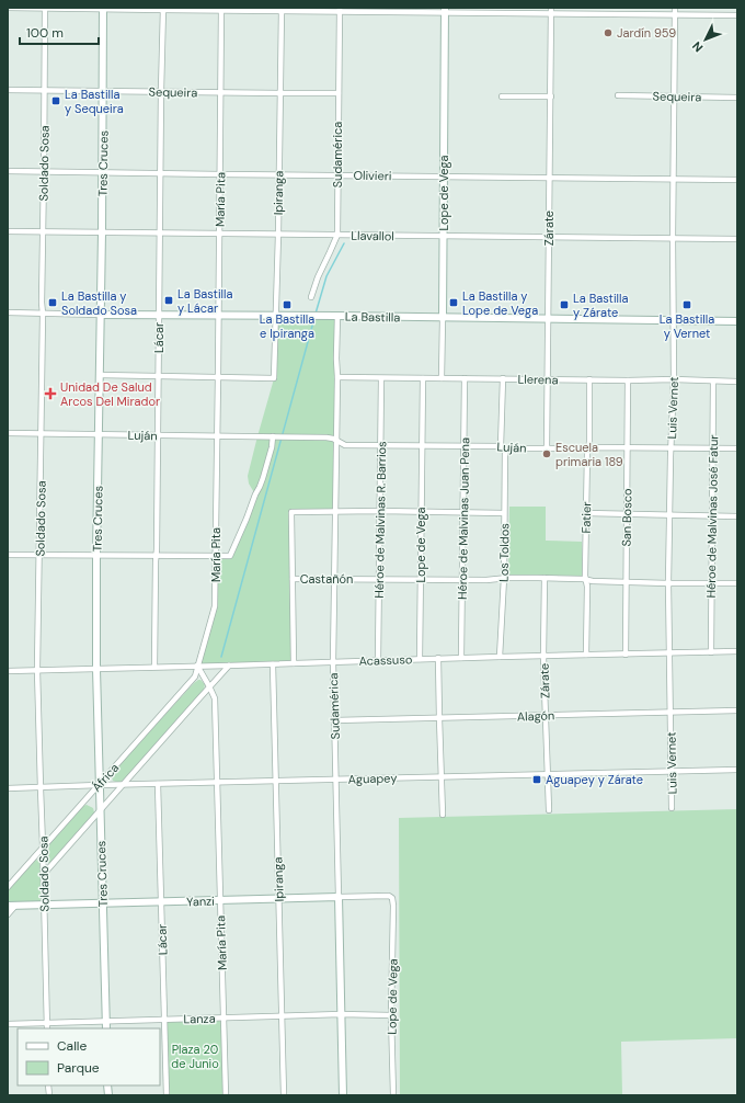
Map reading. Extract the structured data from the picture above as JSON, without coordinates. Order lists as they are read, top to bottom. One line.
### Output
{"streets":{"street":["Sequeira","Sudamérica","Soldado Sosa","Tres Cruces","Olivieri","Ipiranga","Lope de Vega","María Pita","Zárate","Llavallol","La Bastilla","Lácar","Llerena","Luis Vernet","Luján","Héroe de Malvinas José Fatur","Fatier","San Bosco","Héroe de Malvinas Juan Pena","Héroe de Malvinas R. Barrios","Los Toldos","Castañón","Acassuso","Alagón","África","Aguapey","Yanzi","Lanza"]},"crossings":[["Sequeira","Sudamérica"],["Sequeira","Soldado Sosa"],["Sequeira","Tres Cruces"],["Sequeira","Ipiranga"],["Sequeira","María Pita"],["Sequeira","Lácar"],["Sequeira","Luis Vernet"],["Sudamérica","Olivieri"],["Sudamérica","Llavallol"],["Sudamérica","La Bastilla"],["Sudamérica","Llerena"],["Sudamérica","Luján"],["Sudamérica","Castañón"],["Sudamérica","Acassuso"],["Sudamérica","Alagón"],["Sudamérica","Aguapey"],["Sudamérica","Yanzi"],["Sudamérica","Lanza"],["Soldado Sosa","Olivieri"],["Soldado Sosa","Llavallol"],["Soldado Sosa","La Bastilla"],["Soldado Sosa","Luján"],["Soldado Sosa","Acassuso"],["Soldado Sosa","África"],["Soldado Sosa","Aguapey"],["Soldado Sosa","Yanzi"],["Soldado Sosa","Lanza"],["Tres Cruces","Olivieri"],["Tres Cruces","Llavallol"],["Tres Cruces","La Bastilla"],["Tres Cruces","Luján"],["Tres Cruces","Acassuso"],["Tres Cruces","África"],["Tres Cruces","Aguapey"],["Tres Cruces","Yanzi"],["Tres Cruces","Lanza"],["Olivieri","Ipiranga"],["Olivieri","Lope de Vega"],["Olivieri","María Pita"],["Olivieri","Zárate"],["Olivieri","Lácar"],["Olivieri","Luis Vernet"],["Ipiranga","María Pita"],["Ipiranga","Llavallol"],["Ipiranga","La Bastilla"],["Ipiranga","Acassuso"],["Ipiranga","Aguapey"],["Ipiranga","Yanzi"],["Ipiranga","Lanza"],["Lope de Vega","Llavallol"],["Lope de Vega","La Bastilla"],["Lope de Vega","Llerena"],["Lope de Vega","Luján"],["Lope de Vega","Castañón"],["Lope de Vega","Acassuso"],["Lope de Vega","Yanzi"],["Lope de Vega","Lanza"],["María Pita","Llavallol"],["María Pita","La Bastilla"],["María Pita","Luján"],["María Pita","Acassuso"],["María Pita","África"],["María Pita","Aguapey"],["María Pita","Yanzi"],["María Pita","Lanza"],["Zárate","Llavallol"],["Zárate","La Bastilla"],["Zárate","Llerena"],["Zárate","Luján"],["Zárate","Castañón"],["Zárate","Acassuso"],["Zárate","Alagón"],["Zárate","Aguapey"],["Llavallol","Lácar"],["Llavallol","Luis Vernet"],["La Bastilla","Lácar"],["La Bastilla","Luis Vernet"],["Lácar","Luján"],["Lácar","Acassuso"],["Lácar","Aguapey"],["Lácar","Yanzi"],["Lácar","Lanza"],["Llerena","Luis Vernet"],["Llerena","Héroe de Malvinas José Fatur"],["Llerena","Fatier"],["Llerena","San Bosco"],["Llerena","Héroe de Malvinas Juan Pena"],["Llerena","Héroe de Malvinas R. Barrios"],["Llerena","Los Toldos"],["Luis Vernet","Luján"],["Luis Vernet","Castañón"],["Luis Vernet","Acassuso"],["Luis Vernet","Alagón"],["Luis Vernet","Aguapey"],["Luján","Héroe de Malvinas José Fatur"],["Luján","Fatier"],["Luján","San Bosco"],["Luján","Héroe de Malvinas Juan Pena"],["Luján","Héroe de Malvinas R. Barrios"],["Luján","Los Toldos"],["Héroe de Malvinas José Fatur","Castañón"],["Héroe de Malvinas José Fatur","Acassuso"],["Fatier","Castañón"],["Fatier","Acassuso"],["San Bosco","Castañón"],["San Bosco","Acassuso"],["Héroe de Malvinas Juan Pena","Castañón"],["Héroe de Malvinas Juan Pena","Acassuso"],["Héroe de Malvinas R. Barrios","Castañón"],["Héroe de Malvinas R. Barrios","Acassuso"],["Los Toldos","Castañón"],["Los Toldos","Acassuso"],["Acassuso","África"],["África","Aguapey"]],"parks":["Plaza 20 de Junio"],"places":{"other":["Jardín 959","Escuela primaria 189"],"transit":["La Bastilla y Sequeira","La Bastilla y Lácar","La Bastilla y Soldado Sosa","La Bastilla y Lope de Vega","La Bastilla e Ipiranga","La Bastilla y Zárate","La Bastilla y Vernet","Aguapey y Zárate"],"health":["Unidad De Salud Arcos Del Mirador"]},"legend":["Calle","Parque"],"scale_bar":"100 m","north":"bottom left"}
